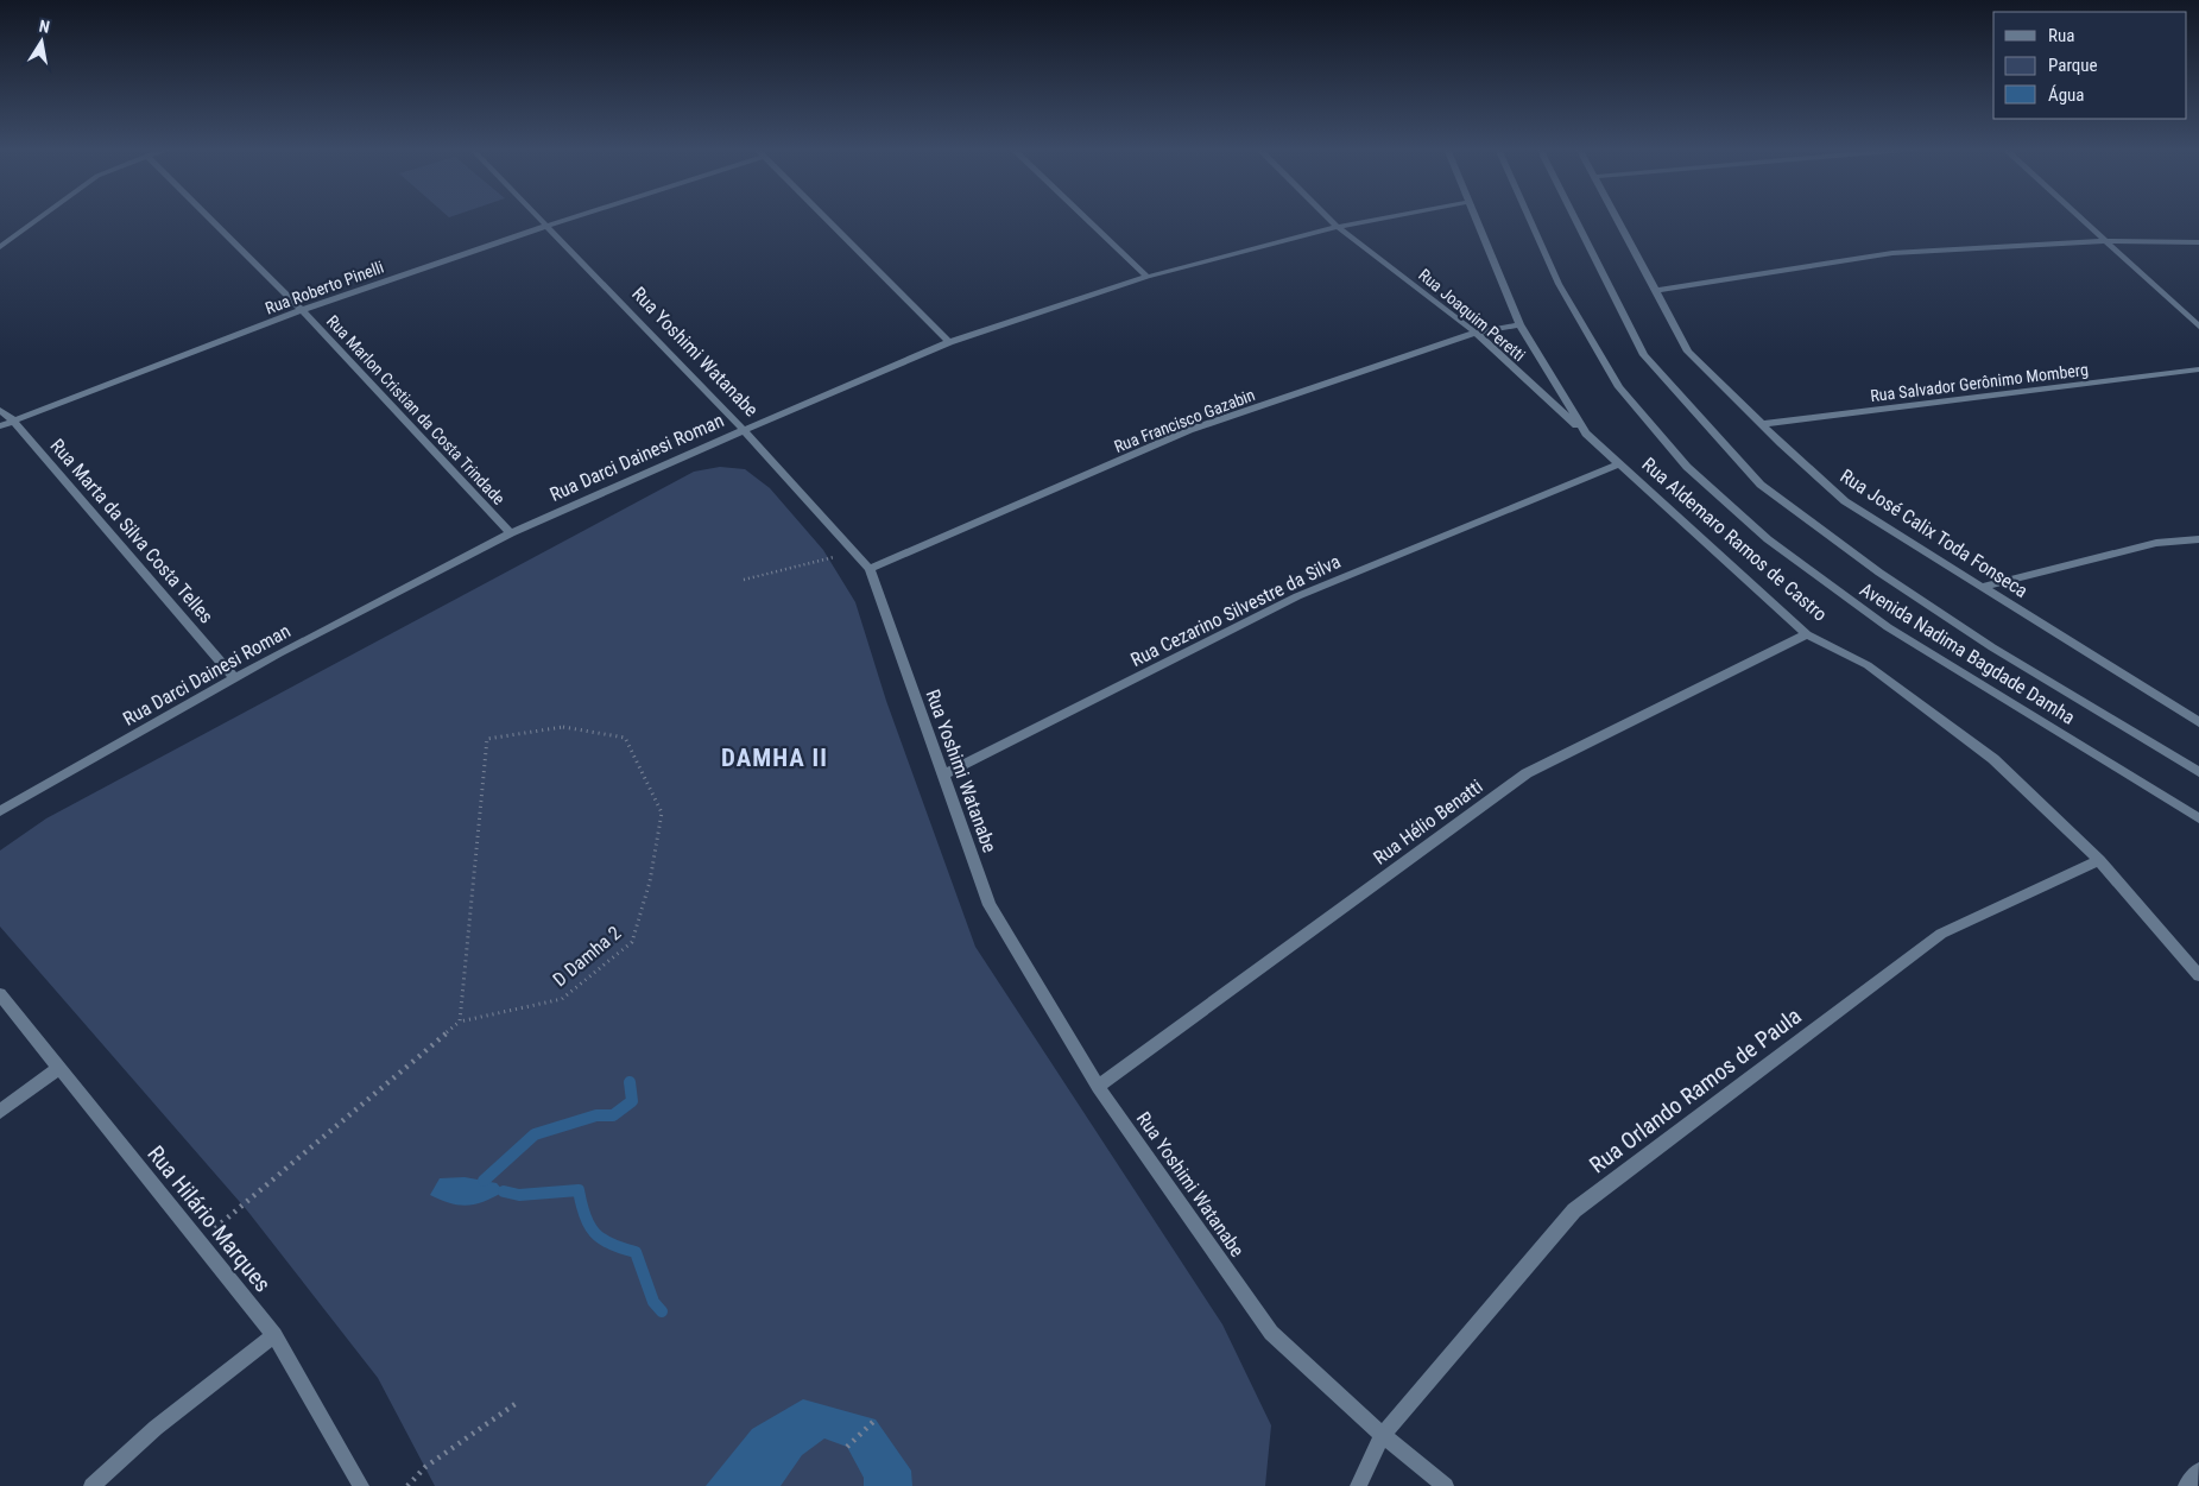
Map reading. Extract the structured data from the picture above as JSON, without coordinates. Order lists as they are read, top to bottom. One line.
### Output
{"streets":{"street":["Rua Roberto Pinelli","Rua Joaquim Peretti","Rua Yoshimi Watanabe","Rua Salvador Gerônimo Momberg","Rua Marlon Cristian da Costa Trindade","Rua Francisco Gazabin","Rua Darci Dainesi Roman","Rua Marta da Silva Costa Telles","Rua José Calix Toda Fonseca","Rua Aldemaro Ramos de Castro","Rua Cezarino Silvestre da Silva","Avenida Nadima Bagdade Damha","Rua Hélio Benatti","Rua Orlando Ramos de Paula","Rua Hilário Marques"],"path":["D Damha 2"]},"crossings":[["Rua Roberto Pinelli","Rua Yoshimi Watanabe"],["Rua Roberto Pinelli","Rua Marlon Cristian da Costa Trindade"],["Rua Roberto Pinelli","Rua Marta da Silva Costa Telles"],["Rua Joaquim Peretti","Rua Francisco Gazabin"],["Rua Joaquim Peretti","Rua Darci Dainesi Roman"],["Rua Joaquim Peretti","Rua Aldemaro Ramos de Castro"],["Rua Yoshimi Watanabe","Rua Francisco Gazabin"],["Rua Yoshimi Watanabe","Rua Darci Dainesi Roman"],["Rua Yoshimi Watanabe","Rua Cezarino Silvestre da Silva"],["Rua Yoshimi Watanabe","Rua Hélio Benatti"],["Rua Yoshimi Watanabe","Rua Orlando Ramos de Paula"],["Rua Salvador Gerônimo Momberg","Rua José Calix Toda Fonseca"],["Rua Marlon Cristian da Costa Trindade","Rua Darci Dainesi Roman"],["Rua Francisco Gazabin","Rua Aldemaro Ramos de Castro"],["Rua Darci Dainesi Roman","Rua Marta da Silva Costa Telles"],["Rua Aldemaro Ramos de Castro","Rua Cezarino Silvestre da Silva"],["Rua Aldemaro Ramos de Castro","Rua Hélio Benatti"],["Rua Aldemaro Ramos de Castro","Rua Orlando Ramos de Paula"]],"districts":["DAMHA II"],"legend":["Rua","Parque","Água"],"north":"top"}
